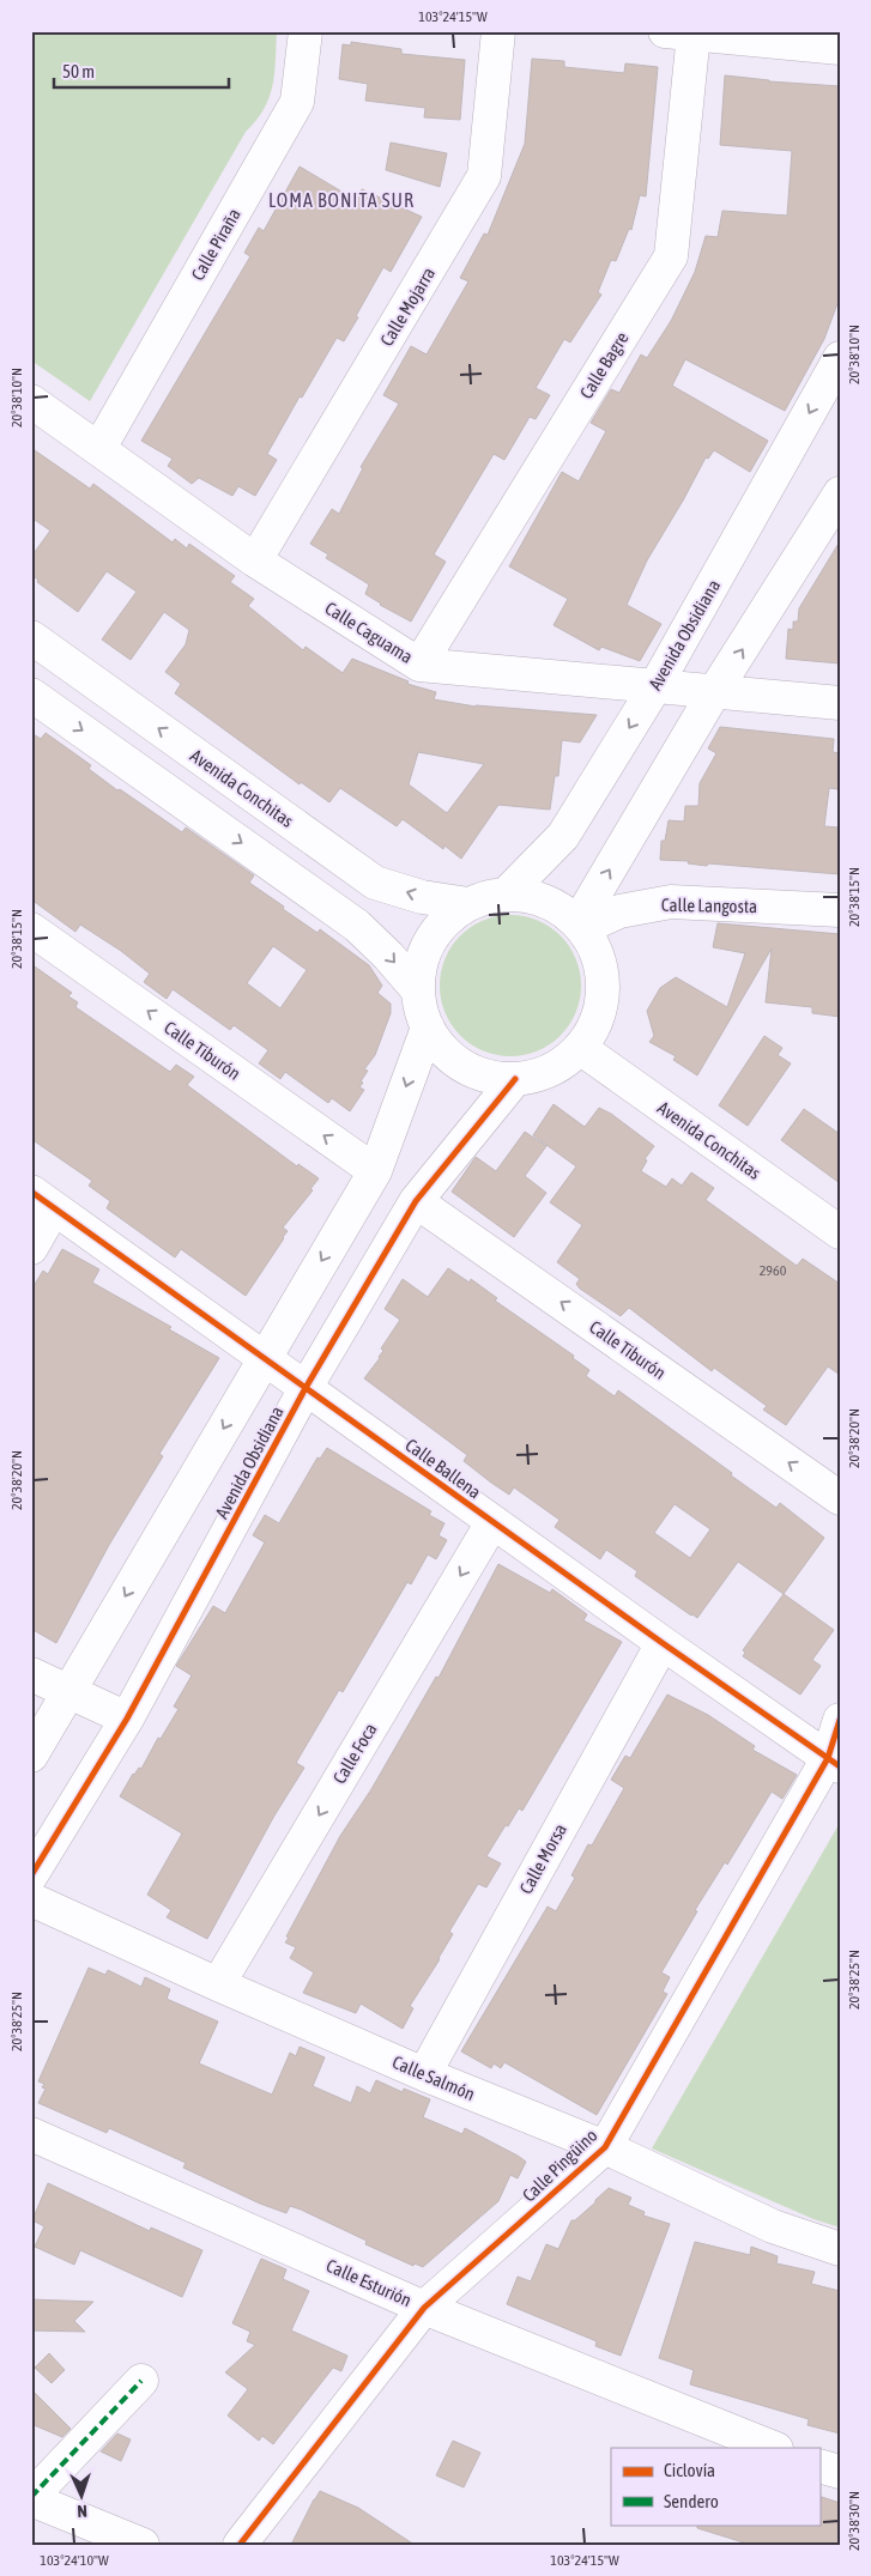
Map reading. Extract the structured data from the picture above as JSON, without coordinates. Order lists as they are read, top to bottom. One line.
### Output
{"streets":{"street":["Calle Piraña","Calle Mojarra","Calle Bagre","Calle Caguama","Avenida Obsidiana","Avenida Conchitas","Calle Langosta","Calle Tiburón","Calle Ballena","Calle Foca","Calle Morsa","Calle Salmón","Calle Pingüino","Calle Esturión"]},"crossings":[["Calle Piraña","Calle Caguama"],["Calle Mojarra","Calle Caguama"],["Calle Bagre","Calle Caguama"],["Calle Caguama","Avenida Obsidiana"],["Avenida Obsidiana","Avenida Conchitas"],["Avenida Obsidiana","Calle Langosta"],["Avenida Obsidiana","Calle Tiburón"],["Avenida Obsidiana","Calle Ballena"],["Avenida Conchitas","Calle Langosta"],["Calle Ballena","Calle Foca"],["Calle Ballena","Calle Morsa"],["Calle Ballena","Calle Pingüino"],["Calle Foca","Calle Salmón"],["Calle Morsa","Calle Salmón"],["Calle Salmón","Calle Pingüino"],["Calle Pingüino","Calle Esturión"]],"one_way":["Calle Foca"],"districts":["LOMA BONITA SUR"],"house_numbers":["2960"],"legend":["Ciclovía","Sendero"],"scale_bar":"50 m","north":"bottom","coordinates":["103°24'15\"W","20°38'10\"N","20°38'15\"N","20°38'20\"N","20°38'25\"N","20°38'30\"N","103°24'10\"W"]}
